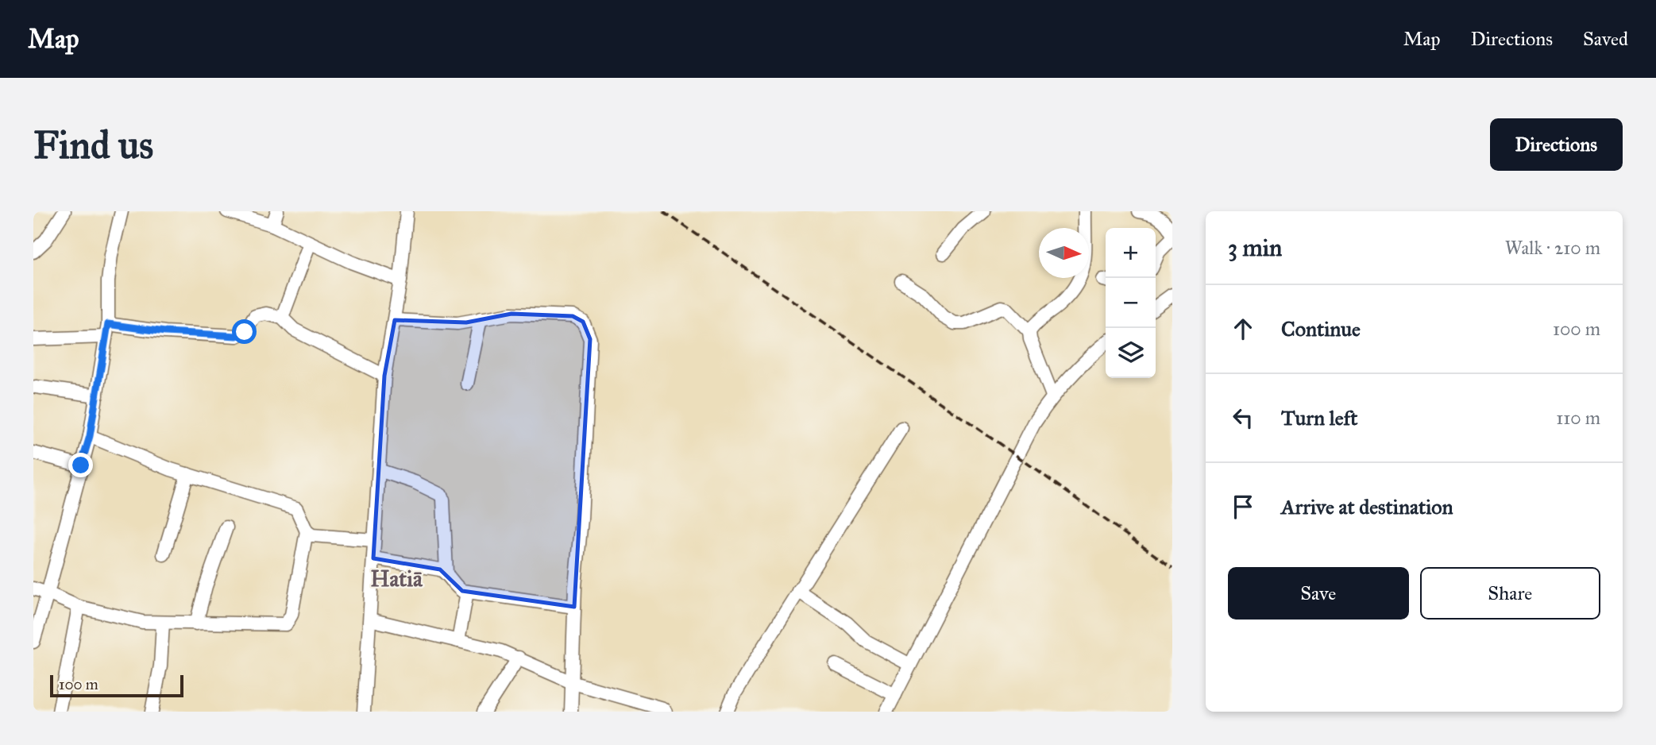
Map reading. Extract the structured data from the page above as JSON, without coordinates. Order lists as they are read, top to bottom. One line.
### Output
{"districts":["Hatiā"],"scale_bar":"100 m","north":"right","page":{"header":"Map","nav":["Map","Directions","Saved"],"buttons":["Directions",["Save","Share"]],"title":"Find us","heading":["3 min","Walk · 210 m"],"map_buttons":["+","−"],"list":[["Continue","100 m"],["Turn left","110 m"],"Arrive at destination"],"scale":"100 m"}}
